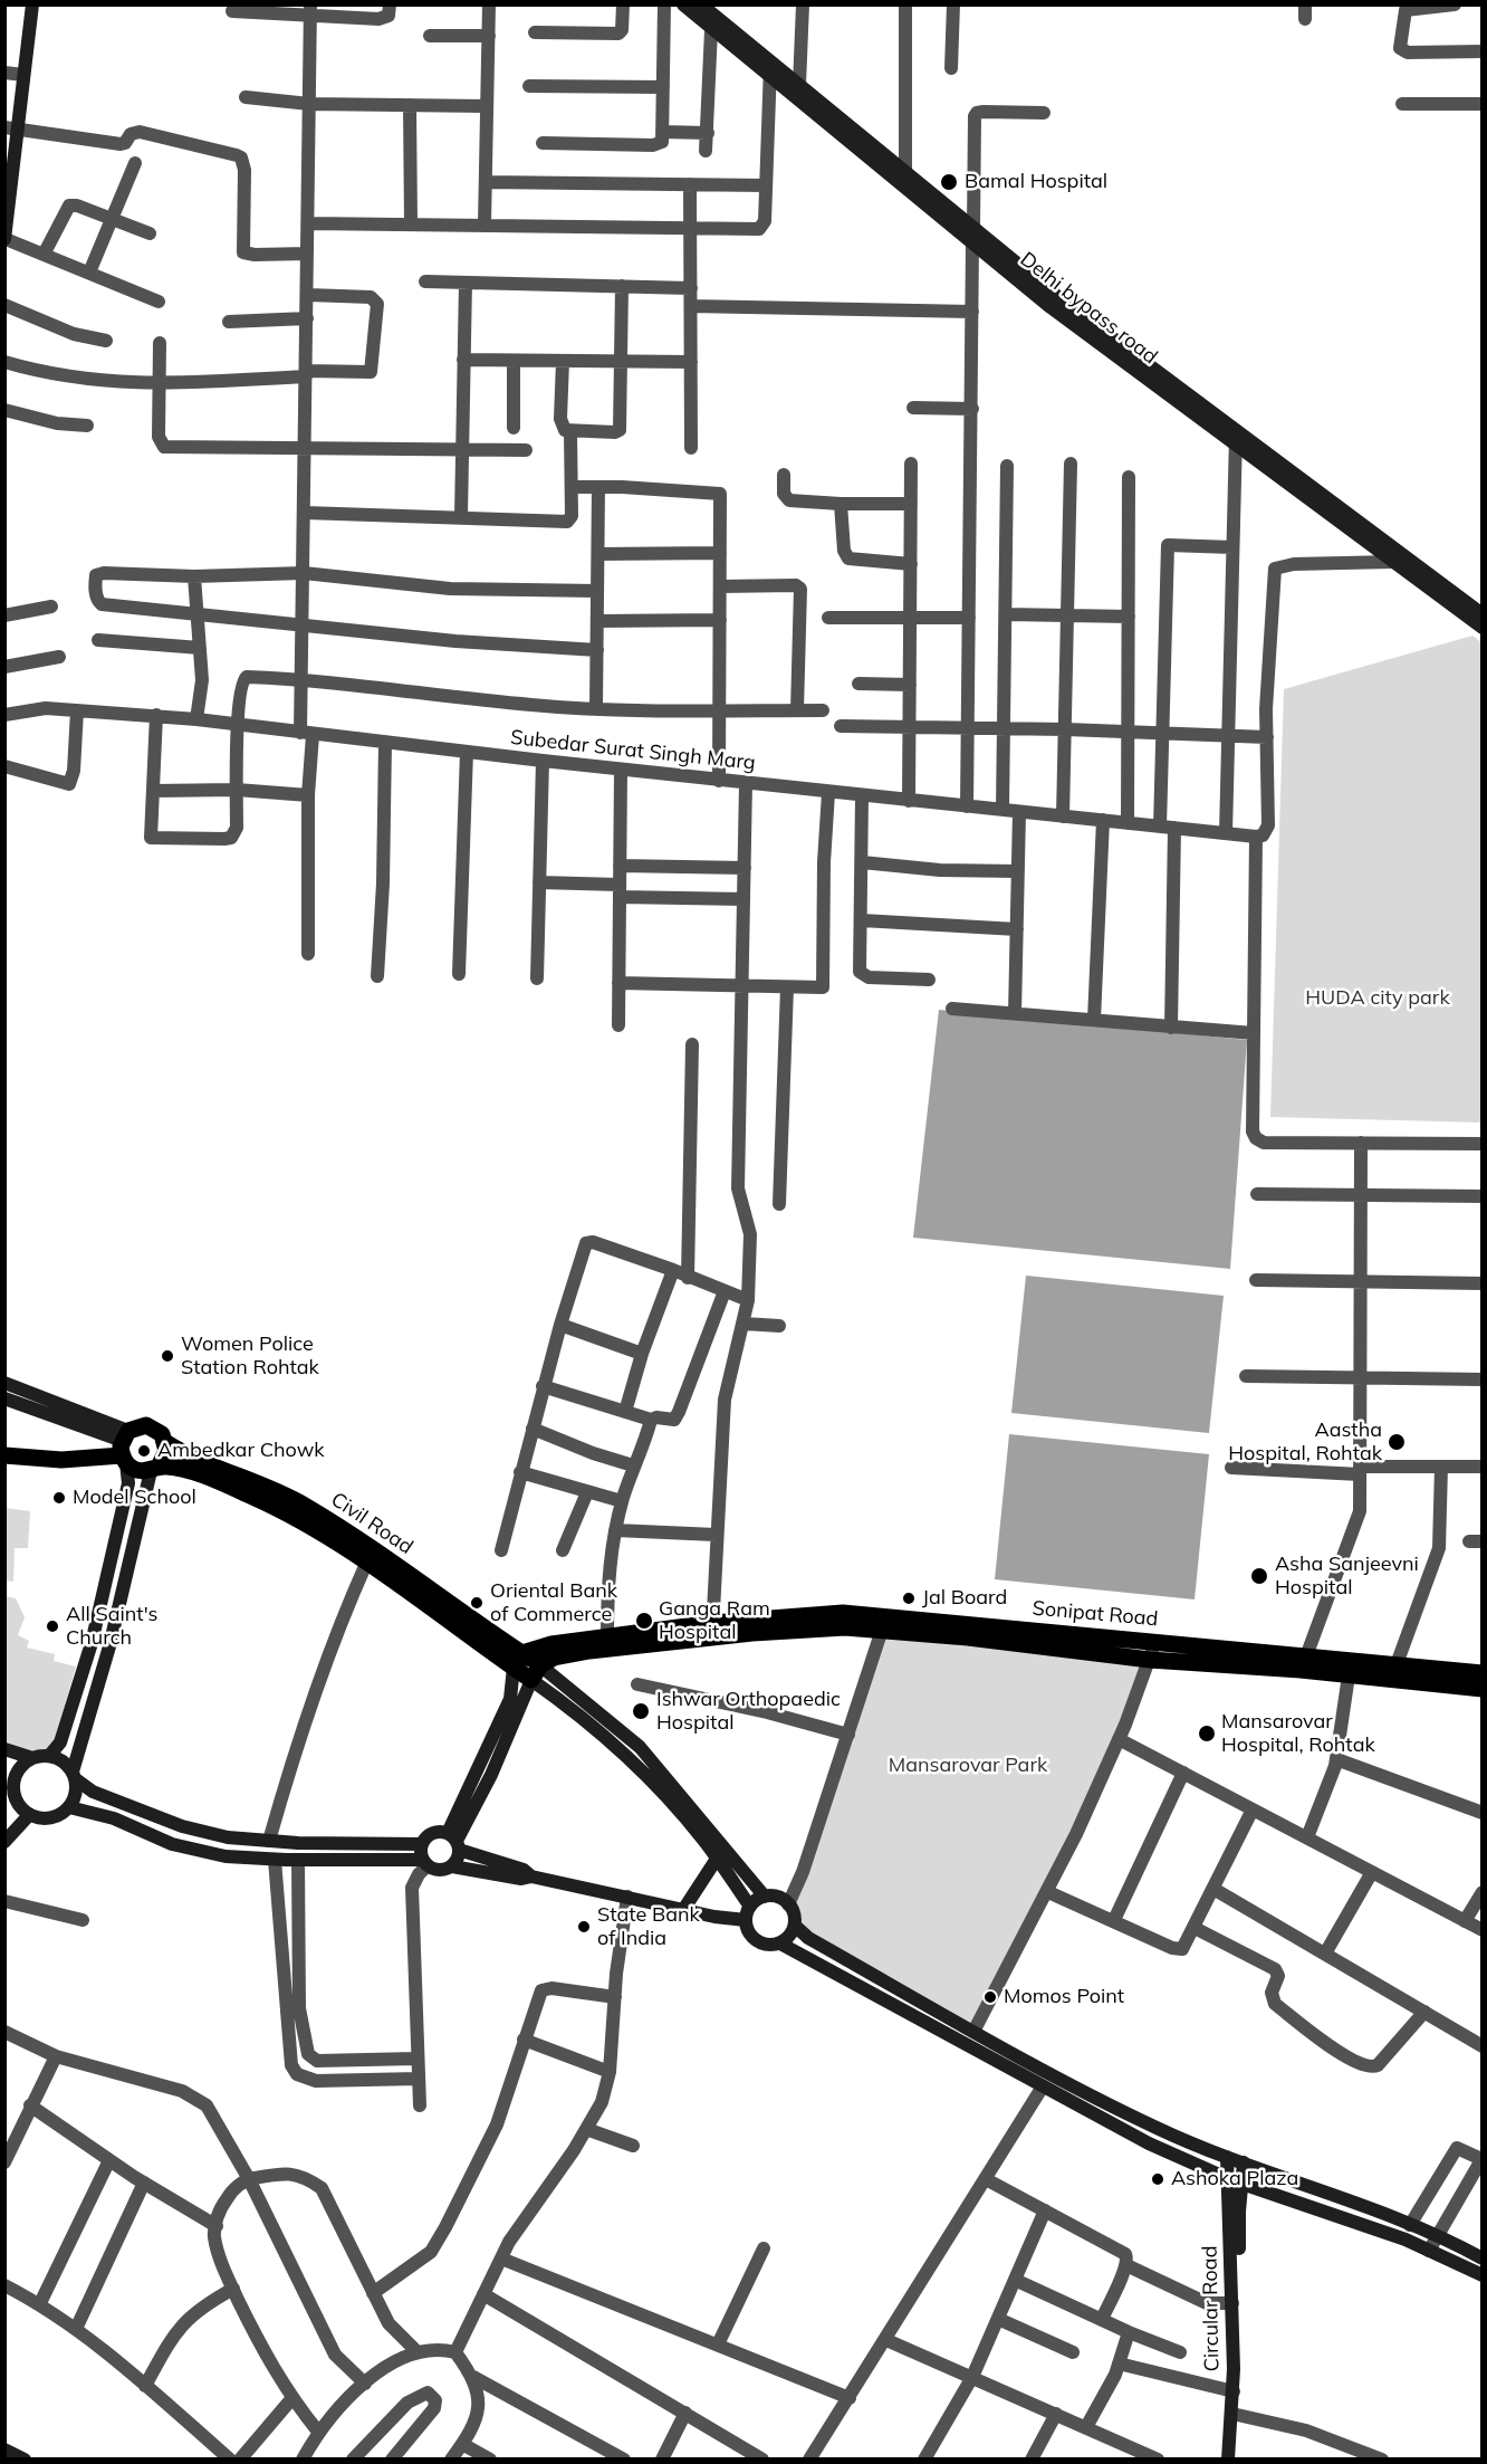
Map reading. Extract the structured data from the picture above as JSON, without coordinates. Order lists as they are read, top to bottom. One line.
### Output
{"streets":{"main road":["Delhi bypass road","Civil Road","Sonipat Road","Circular Road"],"street":["Subedar Surat Singh Marg"]},"crossings":[["Civil Road","Sonipat Road"]],"parks":["HUDA city park","Mansarovar Park"],"places":["Bamal Hospital","Women Police Station Rohtak","Aastha Hospital, Rohtak","Ambedkar Chowk","Model School","Asha Sanjeevni Hospital","Jal Board","Oriental Bank of Commerce","Ganga Ram Hospital","All Saint's Church","Ishwar Orthopaedic Hospital","Mansarovar Hospital, Rohtak","State Bank of India","Momos Point","Ashoka Plaza"]}
